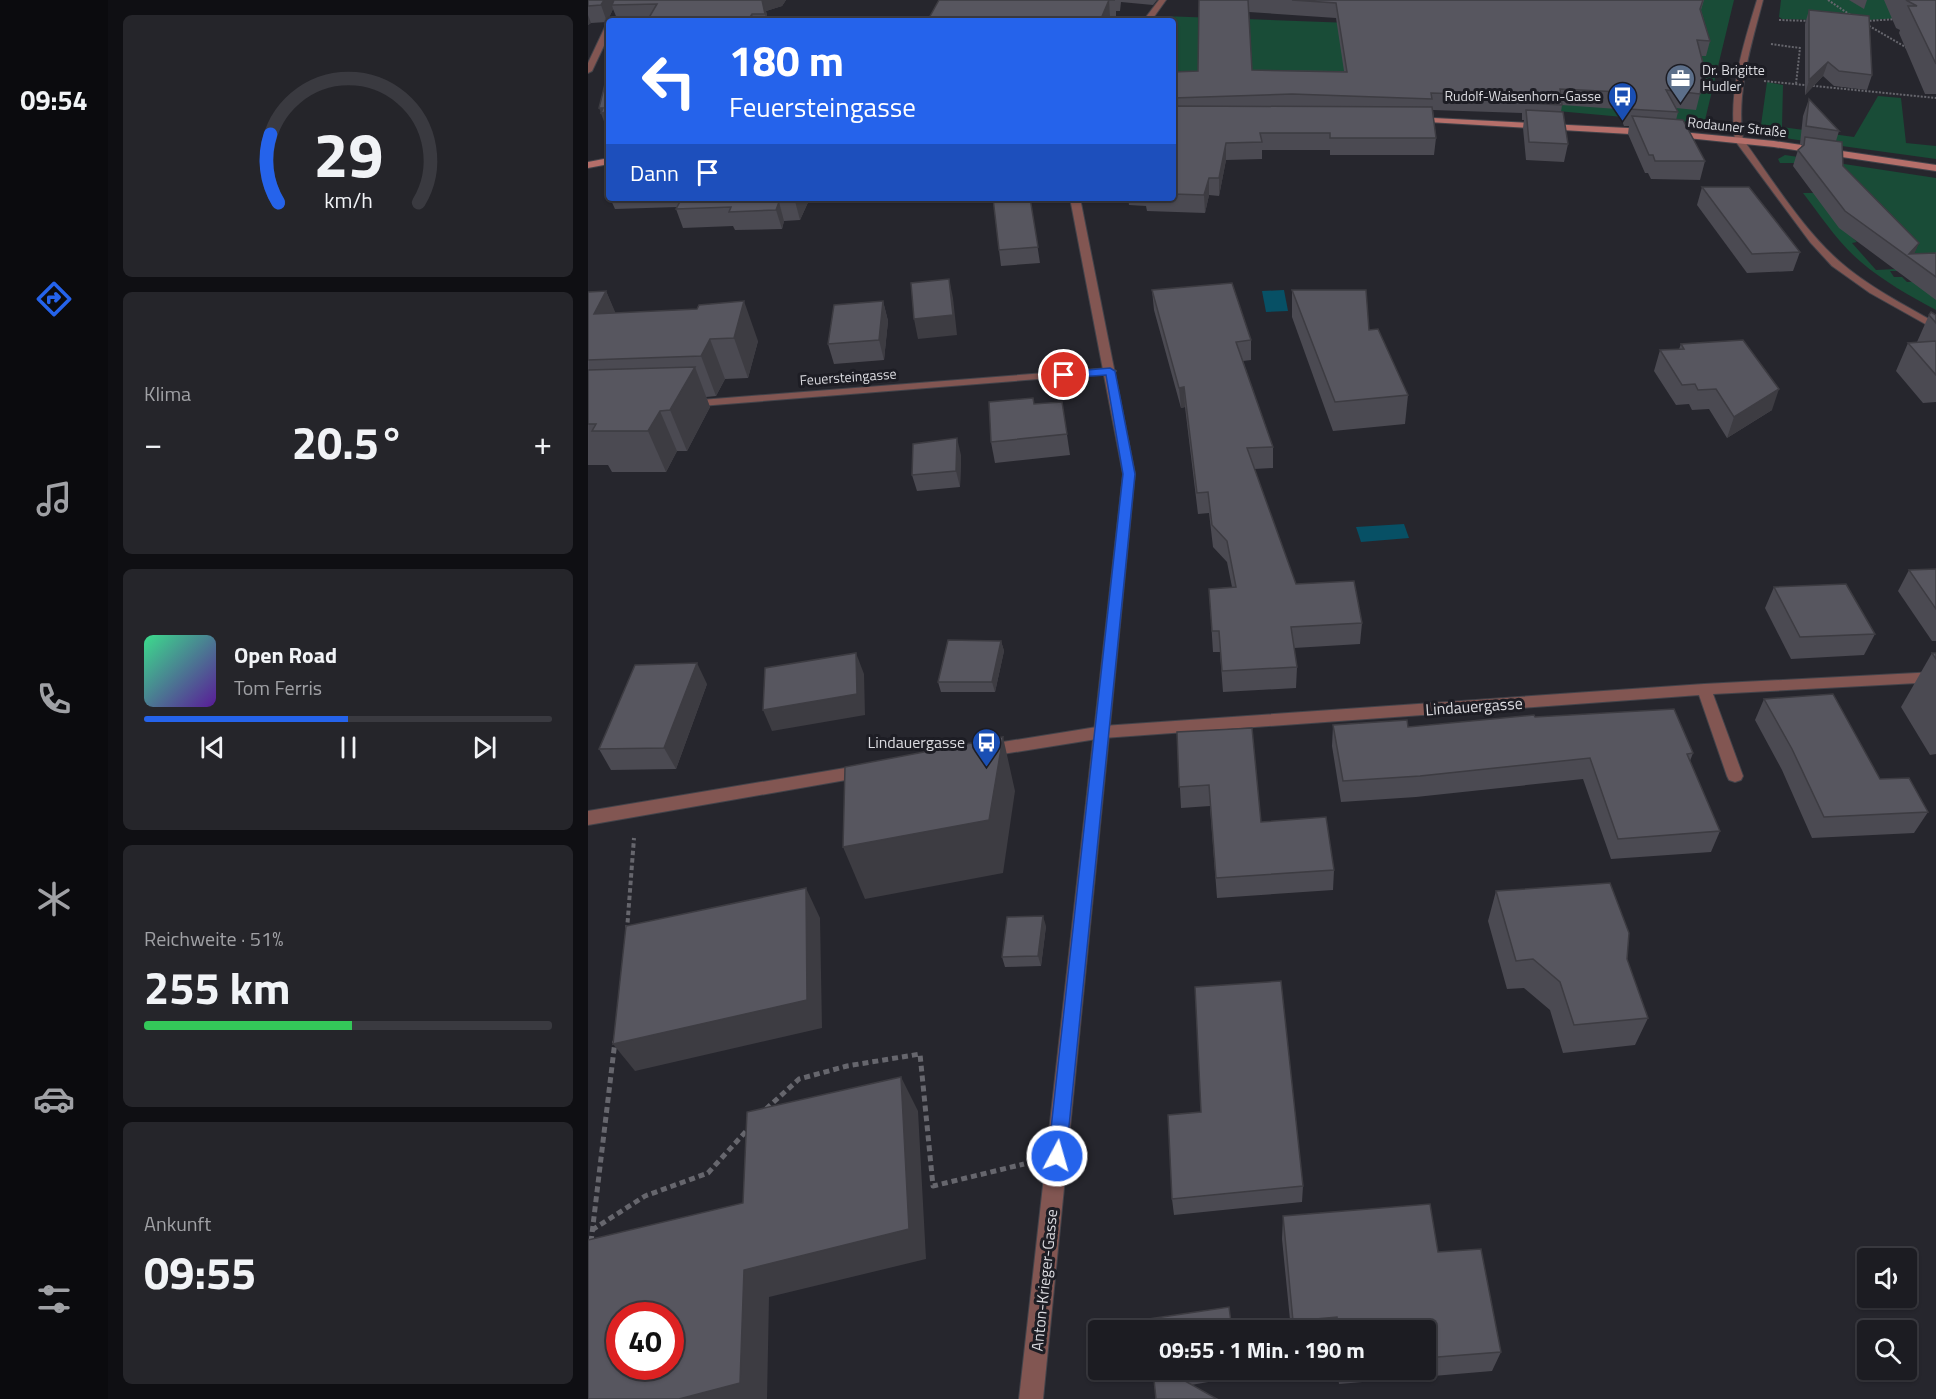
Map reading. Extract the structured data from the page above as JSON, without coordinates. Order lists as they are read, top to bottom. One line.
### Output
{"streets":{"main road":["Rodauner Straße"],"street":["Feuersteingasse","Lindauergasse","Anton-Krieger-Gasse"]},"crossings":[["Feuersteingasse","Anton-Krieger-Gasse"],["Lindauergasse","Anton-Krieger-Gasse"]],"places":{"office":["Dr. Brigitte Hudler"],"bus stop":["Rudolf-Waisenhorn-Gasse","Lindauergasse"]},"page":{"tabs":"09:54","turn":["180 m","Feuersteingasse"],"then":"Dann","tile":["Klima",["Reichweite · 51%","255 km"],["Ankunft","09:55"]],"heat":["−","20.5°","+"],"song":["Open Road","Tom Ferris"],"limit":"40","trip":"09:55 · 1 Min. · 190 m","gauge":["29","km/h"]}}
